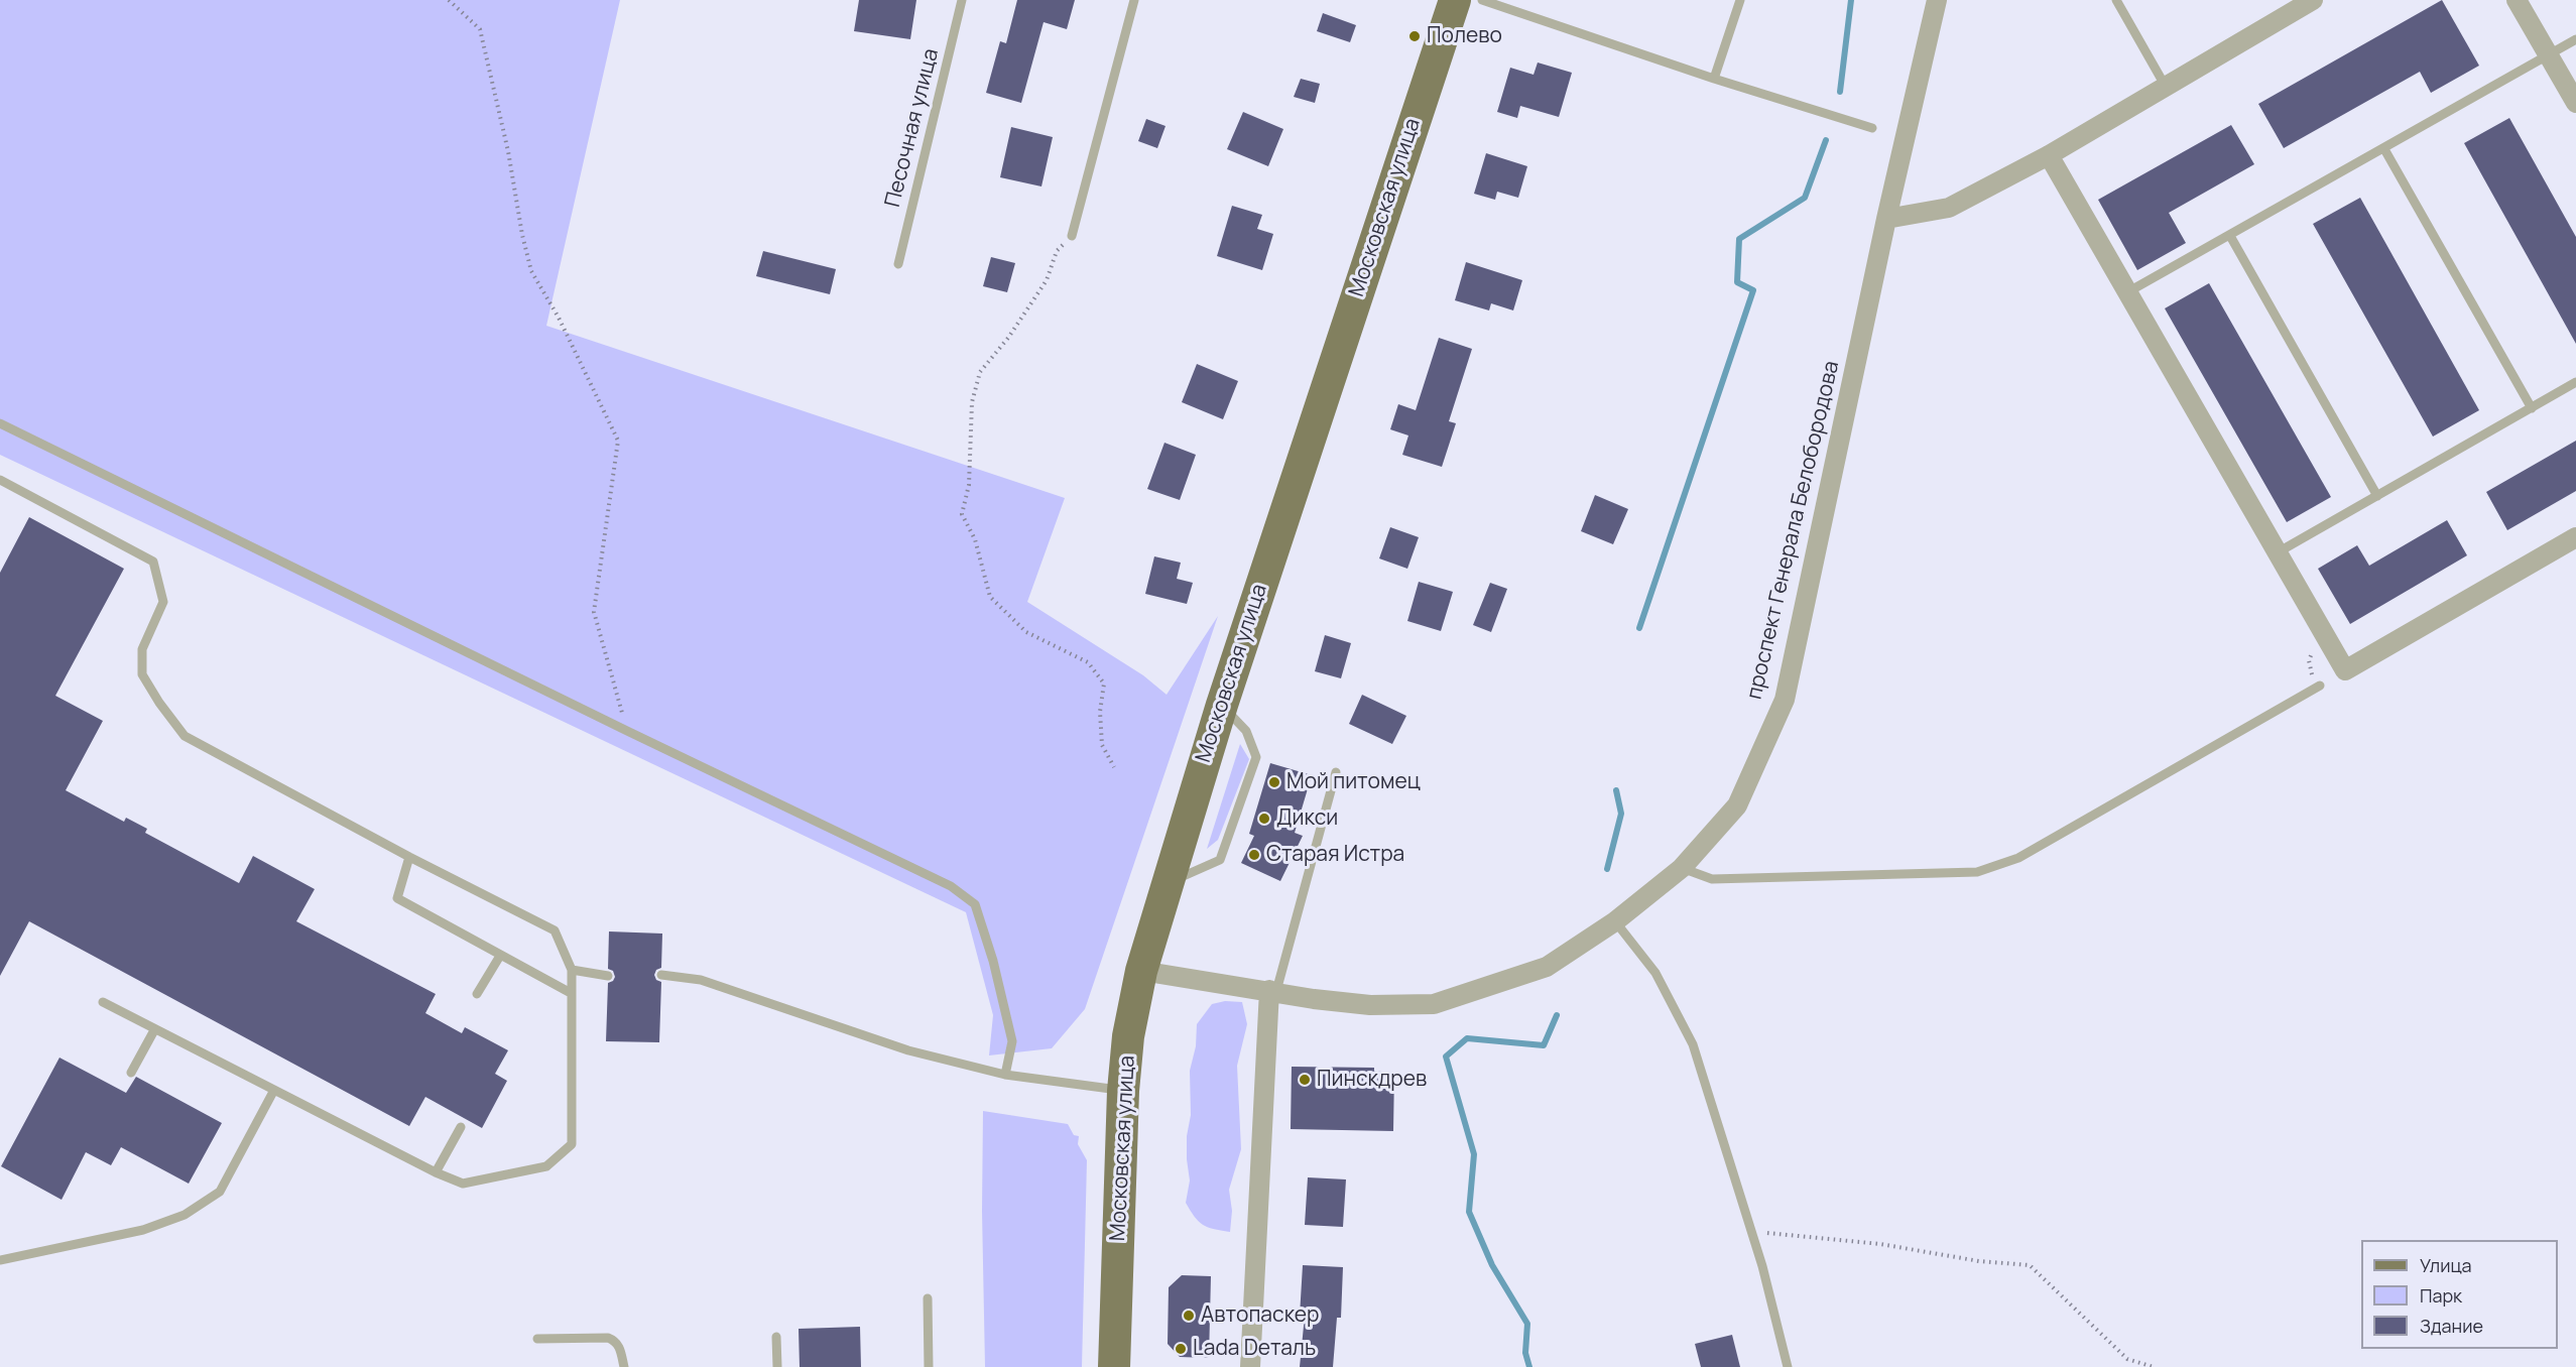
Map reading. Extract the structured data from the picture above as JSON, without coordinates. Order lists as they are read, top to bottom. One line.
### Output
{"streets":{"main road":["Московская улица"],"street":["проспект Генерала Белобородова"],"lane":["Песочная улица"]},"crossings":[["Московская улица","проспект Генерала Белобородова"]],"places":["Полево","Мой питомец","Дикси","Старая Истра","Пинскдрев","Автопаскер","Lada Dеталь"],"legend":["Улица","Парк","Здание"]}
